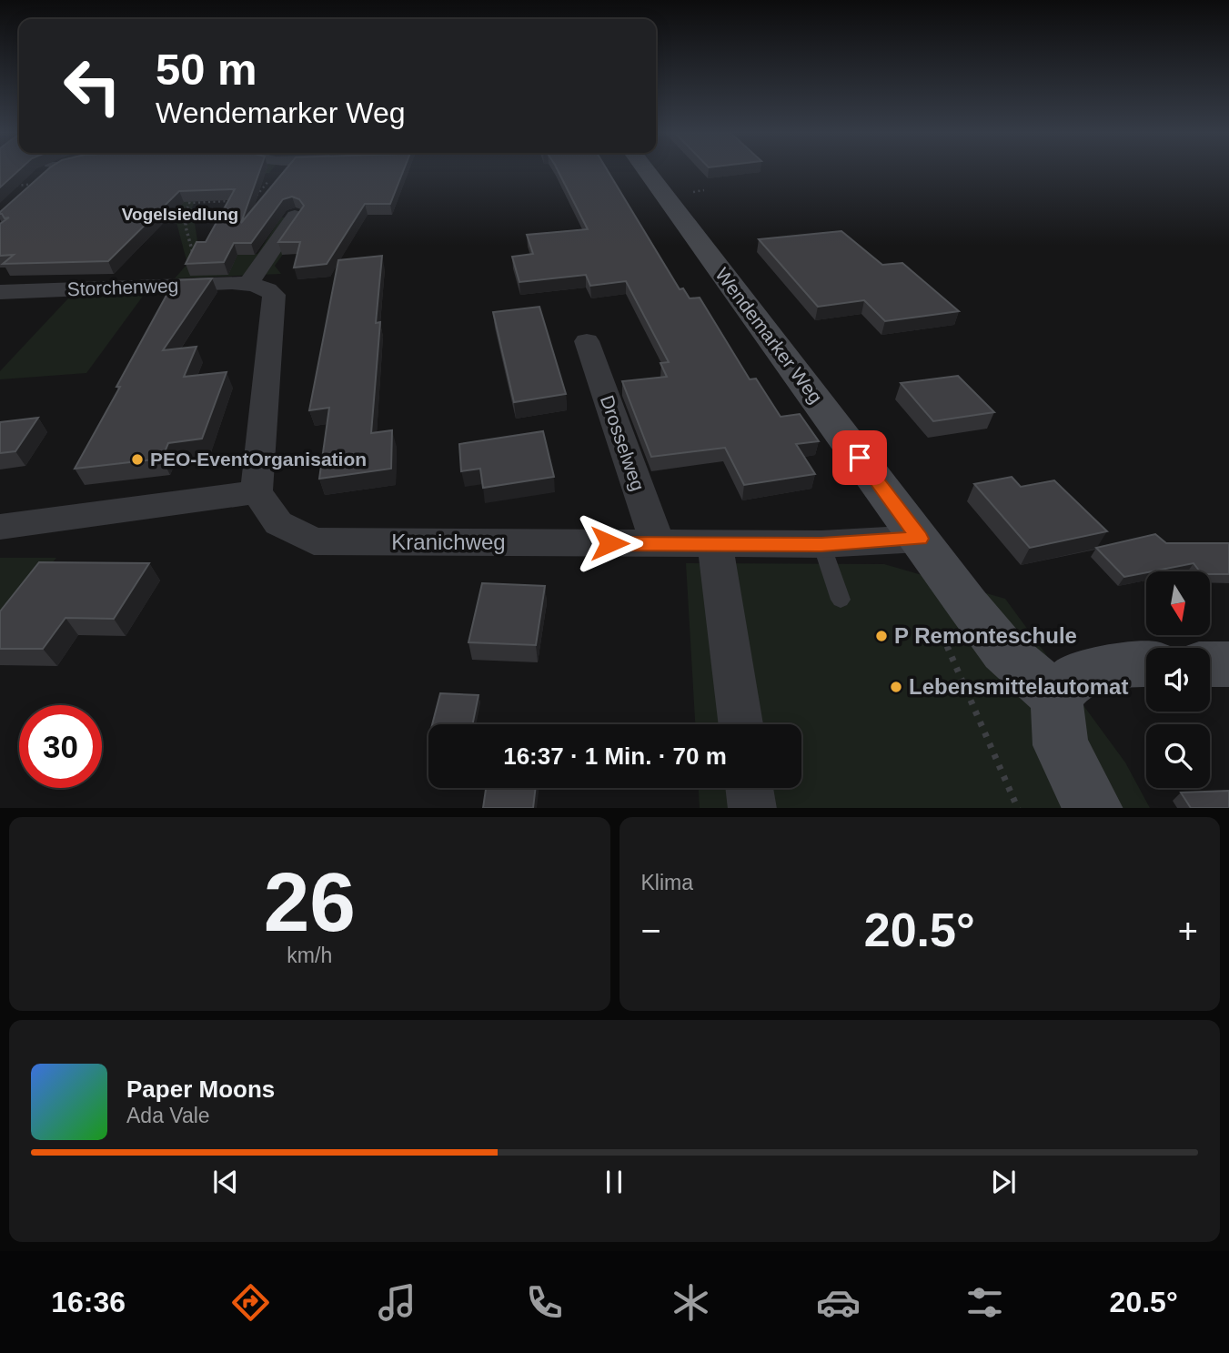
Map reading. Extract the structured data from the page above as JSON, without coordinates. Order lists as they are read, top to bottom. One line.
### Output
{"streets":{"street":["Storchenweg","Wendemarker Weg","Drosselweg","Kranichweg"]},"crossings":[["Wendemarker Weg","Kranichweg"],["Drosselweg","Kranichweg"]],"districts":["Vogelsiedlung"],"places":["PEO-EventOrganisation","P Remonteschule","Lebensmittelautomat"],"north":"bottom","page":{"turn":["50 m","Wendemarker Weg"],"limit":"30","trip":"16:37 · 1 Min. · 70 m","tile":[["26","km/h"],"Klima"],"heat":["−","20.5°","+"],"song":["Paper Moons","Ada Vale"],"tabs":["16:36","20.5°"]}}
